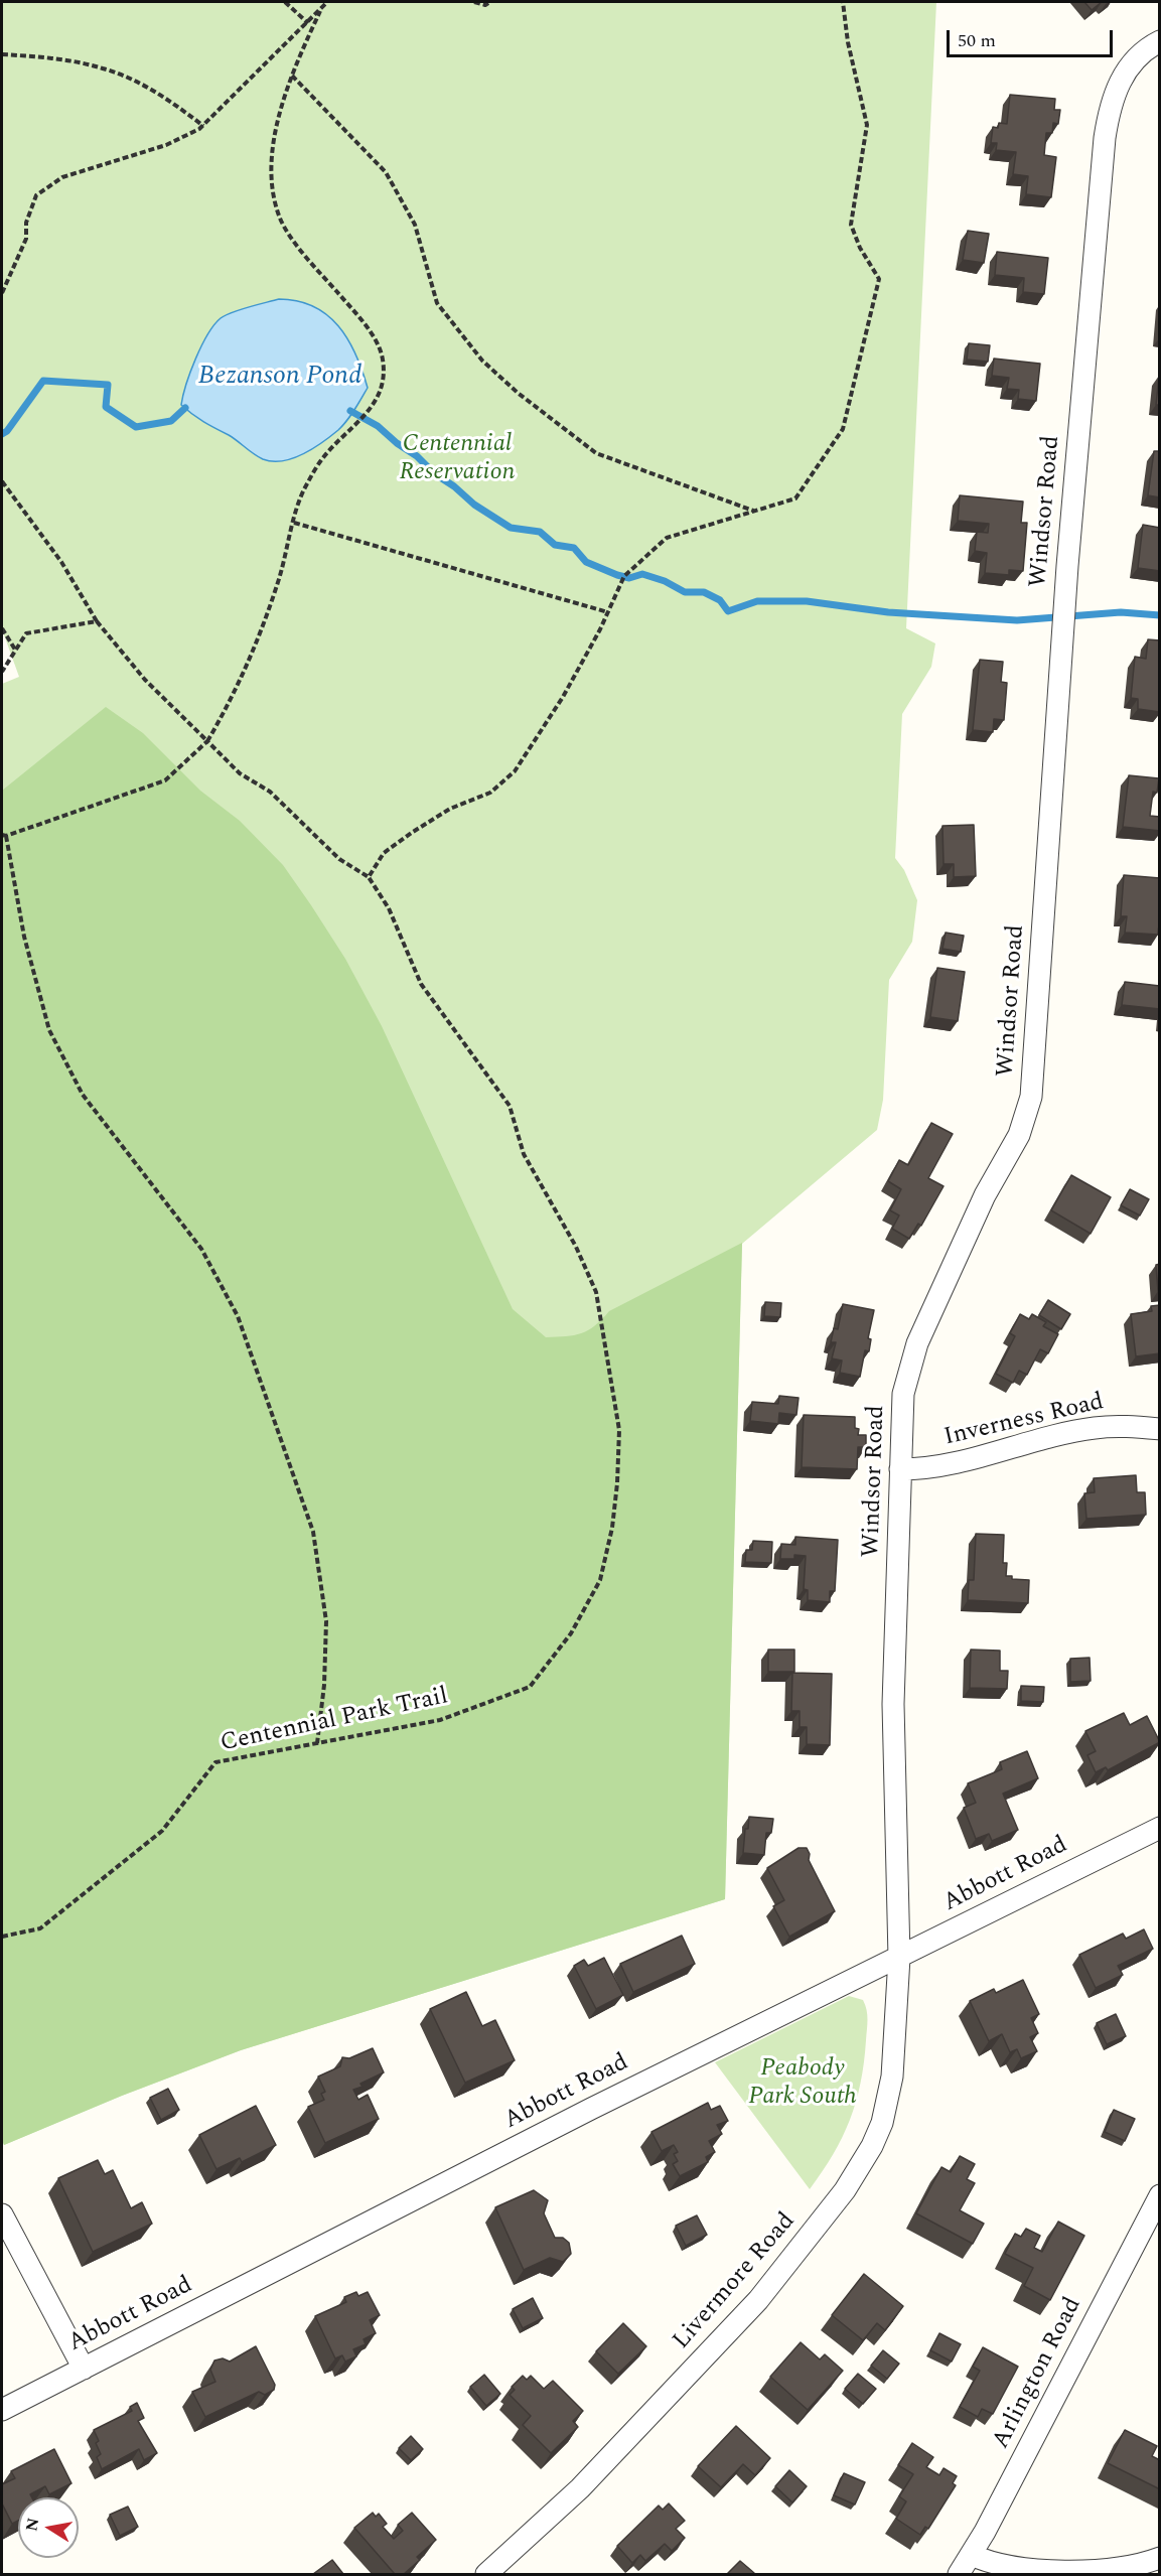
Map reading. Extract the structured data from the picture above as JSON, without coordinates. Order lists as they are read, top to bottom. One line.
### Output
{"streets":{"street":["Windsor Road","Inverness Road","Abbott Road","Livermore Road","Arlington Road"],"path":["Centennial Park Trail"]},"crossings":[["Windsor Road","Inverness Road"],["Windsor Road","Abbott Road"],["Windsor Road","Livermore Road"],["Abbott Road","Livermore Road"]],"water":["Bezanson Pond"],"parks":["Centennial Reservation","Peabody Park South"],"scale_bar":"50 m","north":"left"}
